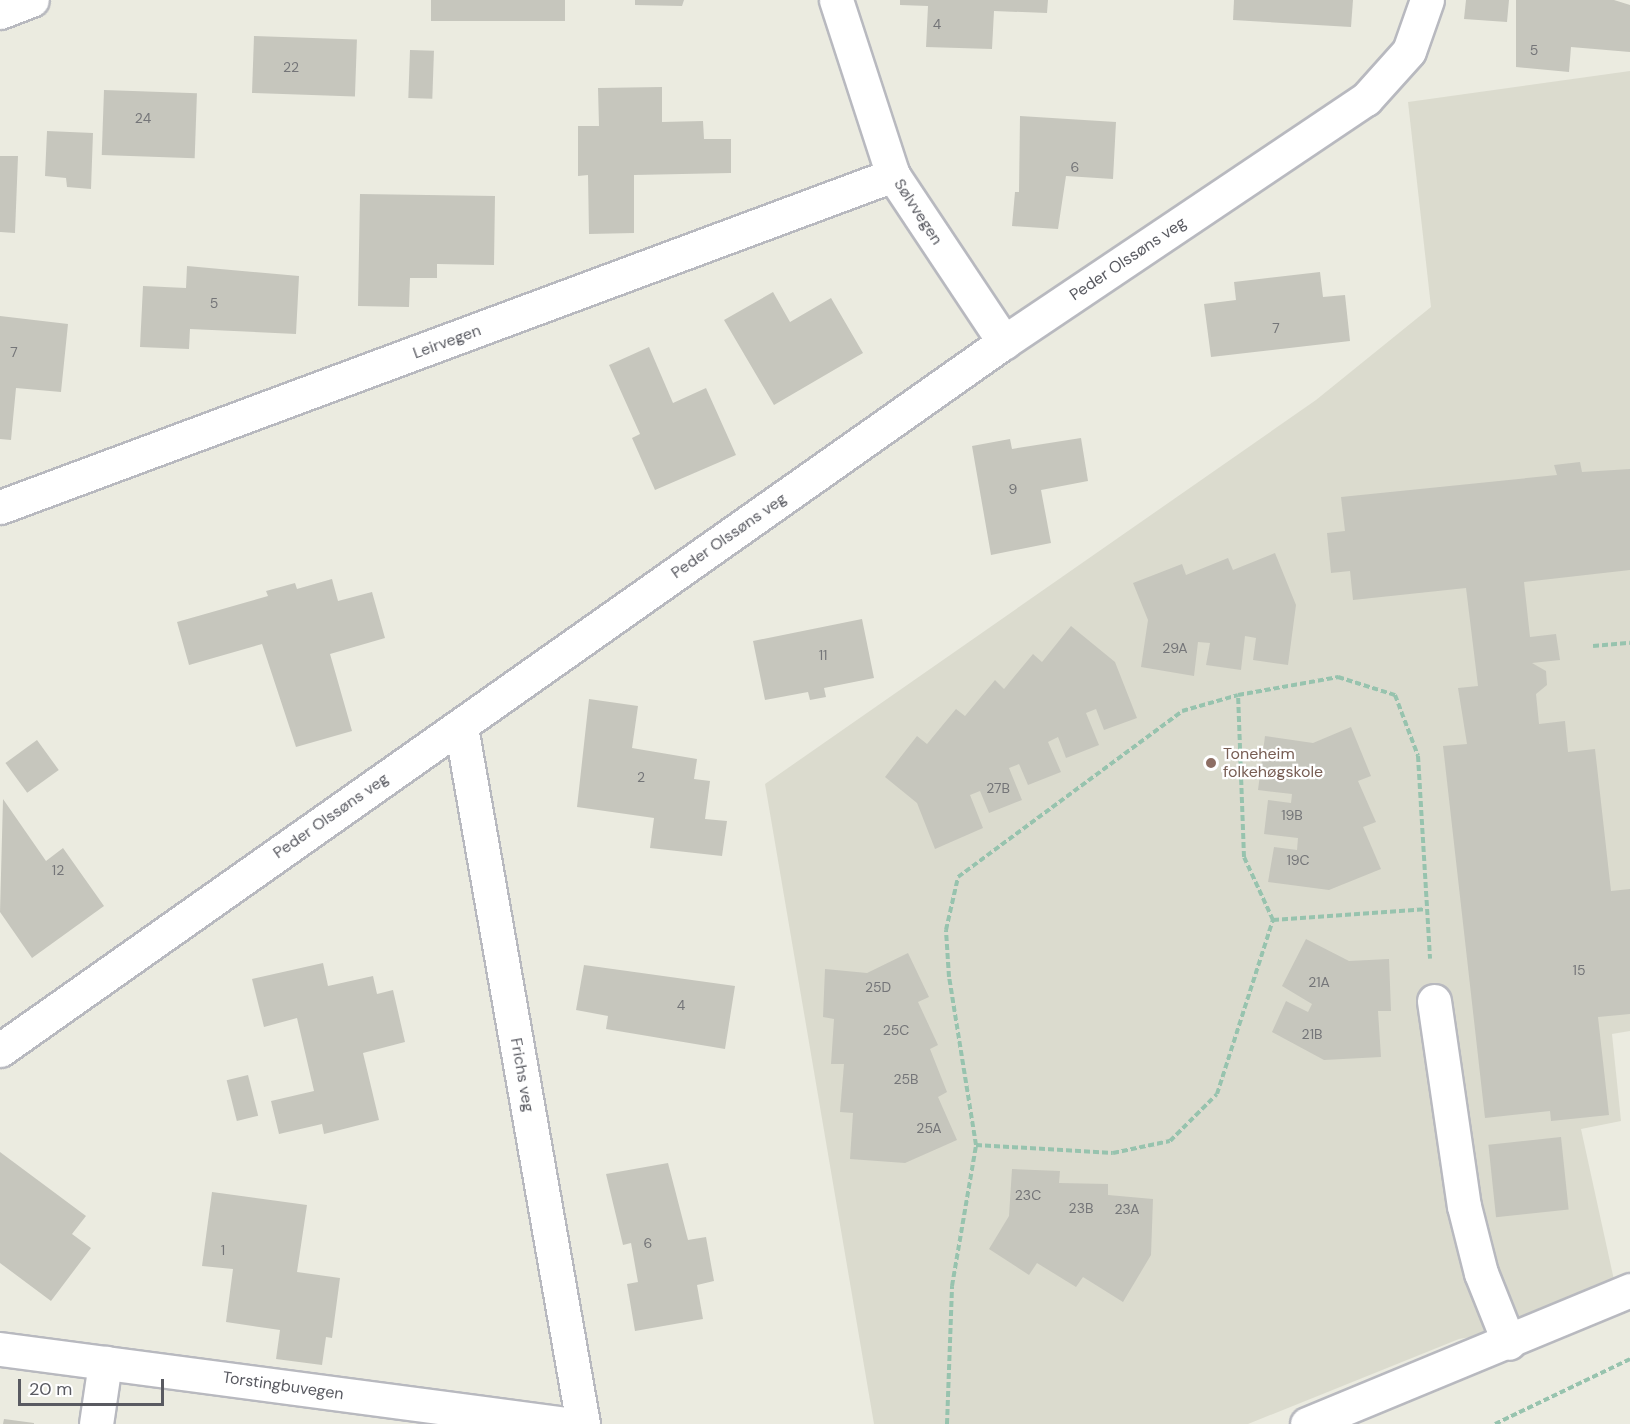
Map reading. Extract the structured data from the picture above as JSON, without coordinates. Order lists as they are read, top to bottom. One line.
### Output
{"streets":{"street":["Sølvvegen","Peder Olssøns veg","Leirvegen","Frichs veg","Torstingbuvegen"]},"crossings":[["Sølvvegen","Peder Olssøns veg"],["Sølvvegen","Leirvegen"],["Peder Olssøns veg","Frichs veg"]],"places":["Toneheim folkehøgskole"],"house_numbers":["4","5","22","24","6","5","7","7","9","29A","11","2","27B","19B","19C","12","15","21A","25D","4","25C","21B","25B","25A","23C","23B","23A","6","1"],"scale_bar":"20 m"}
